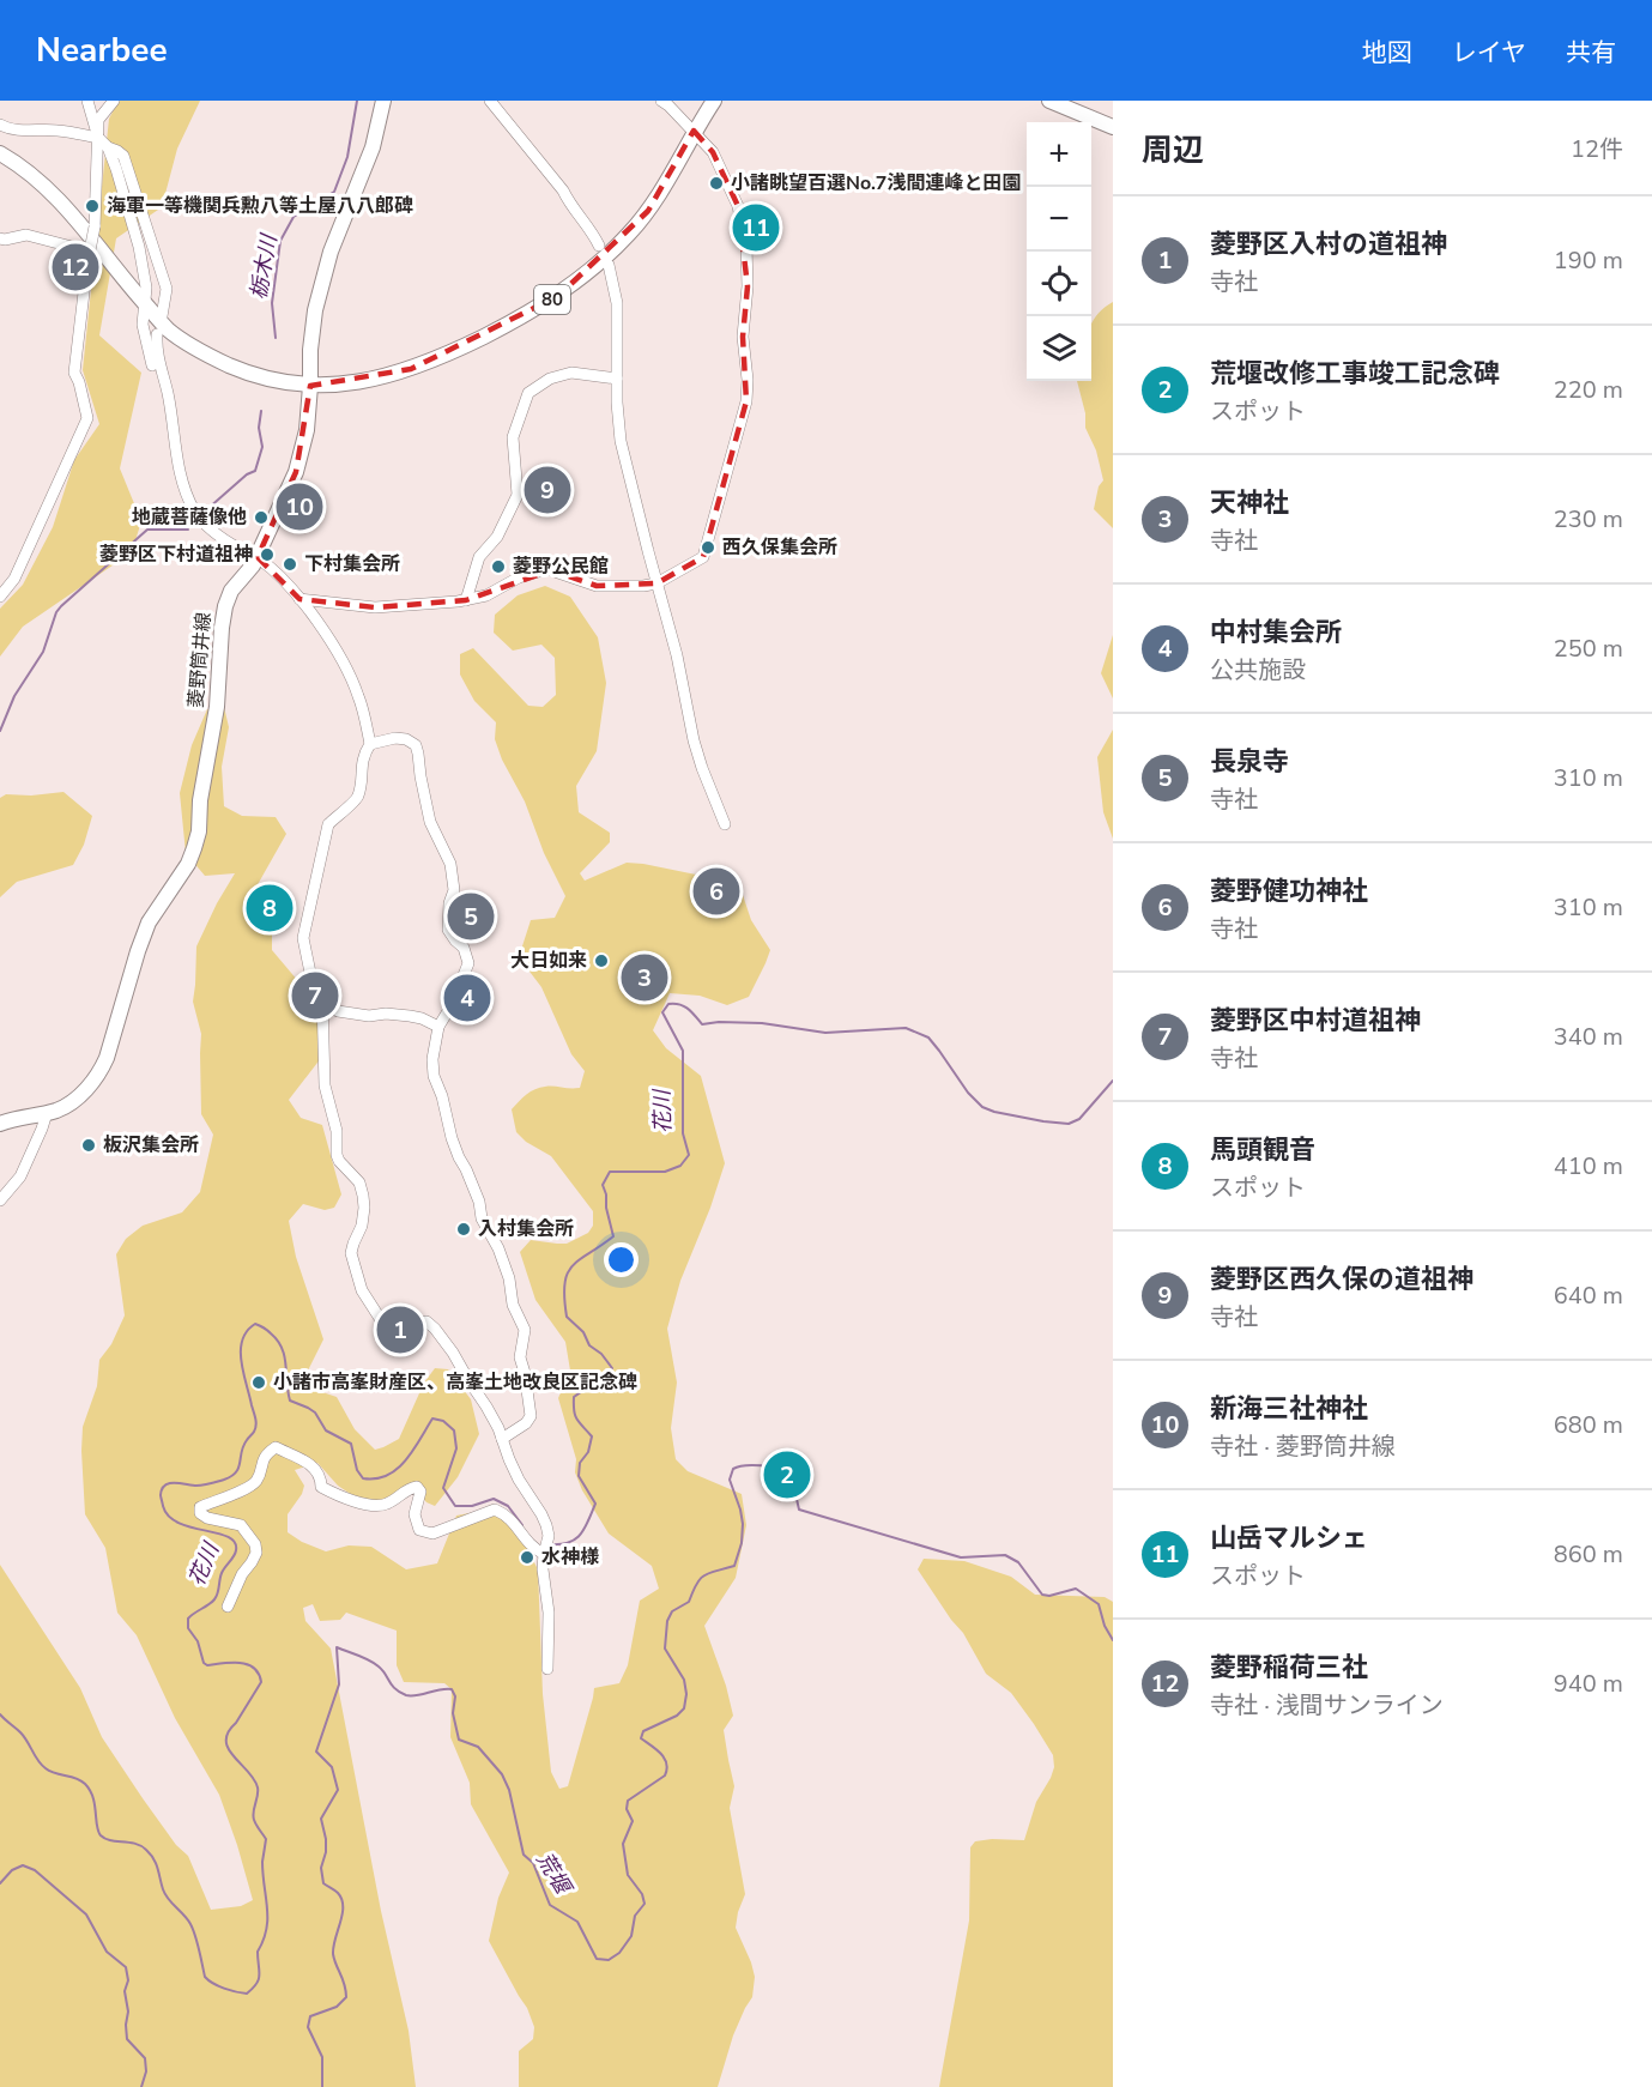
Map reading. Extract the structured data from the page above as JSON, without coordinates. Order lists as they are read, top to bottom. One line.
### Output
{"streets":{"main road":["80","菱野筒井線"]},"crossings":[["80","菱野筒井線"]],"water":["栃木川","花川","荒堰"],"places":["小諸眺望百選No.7浅間連峰と田園","海軍一等機関兵勲八等土屋八八郎碑","地蔵菩薩像他","西久保集会所","菱野区下村道祖神","下村集会所","菱野公民館","大日如来","板沢集会所","入村集会所","小諸市高峯財産区、高峯土地改良区記念碑","水神様"],"page":{"header":"Nearbee","nav":["地図","レイヤ","共有"],"heading":["周辺","12件"],"map_buttons":["+","−"],"list":[{"mark":"1","name":"菱野区入村の道祖神","note":"寺社","value":"190 m"},{"mark":"2","name":"荒堰改修工事竣工記念碑","note":"スポット","value":"220 m"},{"mark":"3","name":"天神社","note":"寺社","value":"230 m"},{"mark":"4","name":"中村集会所","note":"公共施設","value":"250 m"},{"mark":"5","name":"長泉寺","note":"寺社","value":"310 m"},{"mark":"6","name":"菱野健功神社","note":"寺社","value":"310 m"},{"mark":"7","name":"菱野区中村道祖神","note":"寺社","value":"340 m"},{"mark":"8","name":"馬頭観音","note":"スポット","value":"410 m"},{"mark":"9","name":"菱野区西久保の道祖神","note":"寺社","value":"640 m"},{"mark":"10","name":"新海三社神社","note":"寺社 · 菱野筒井線","value":"680 m"},{"mark":"11","name":"山岳マルシェ","note":"スポット","value":"860 m"},{"mark":"12","name":"菱野稲荷三社","note":"寺社 · 浅間サンライン","value":"940 m"}],"pins":["11","12","9","10","6","8","5","3","7","4","1","2"]}}
